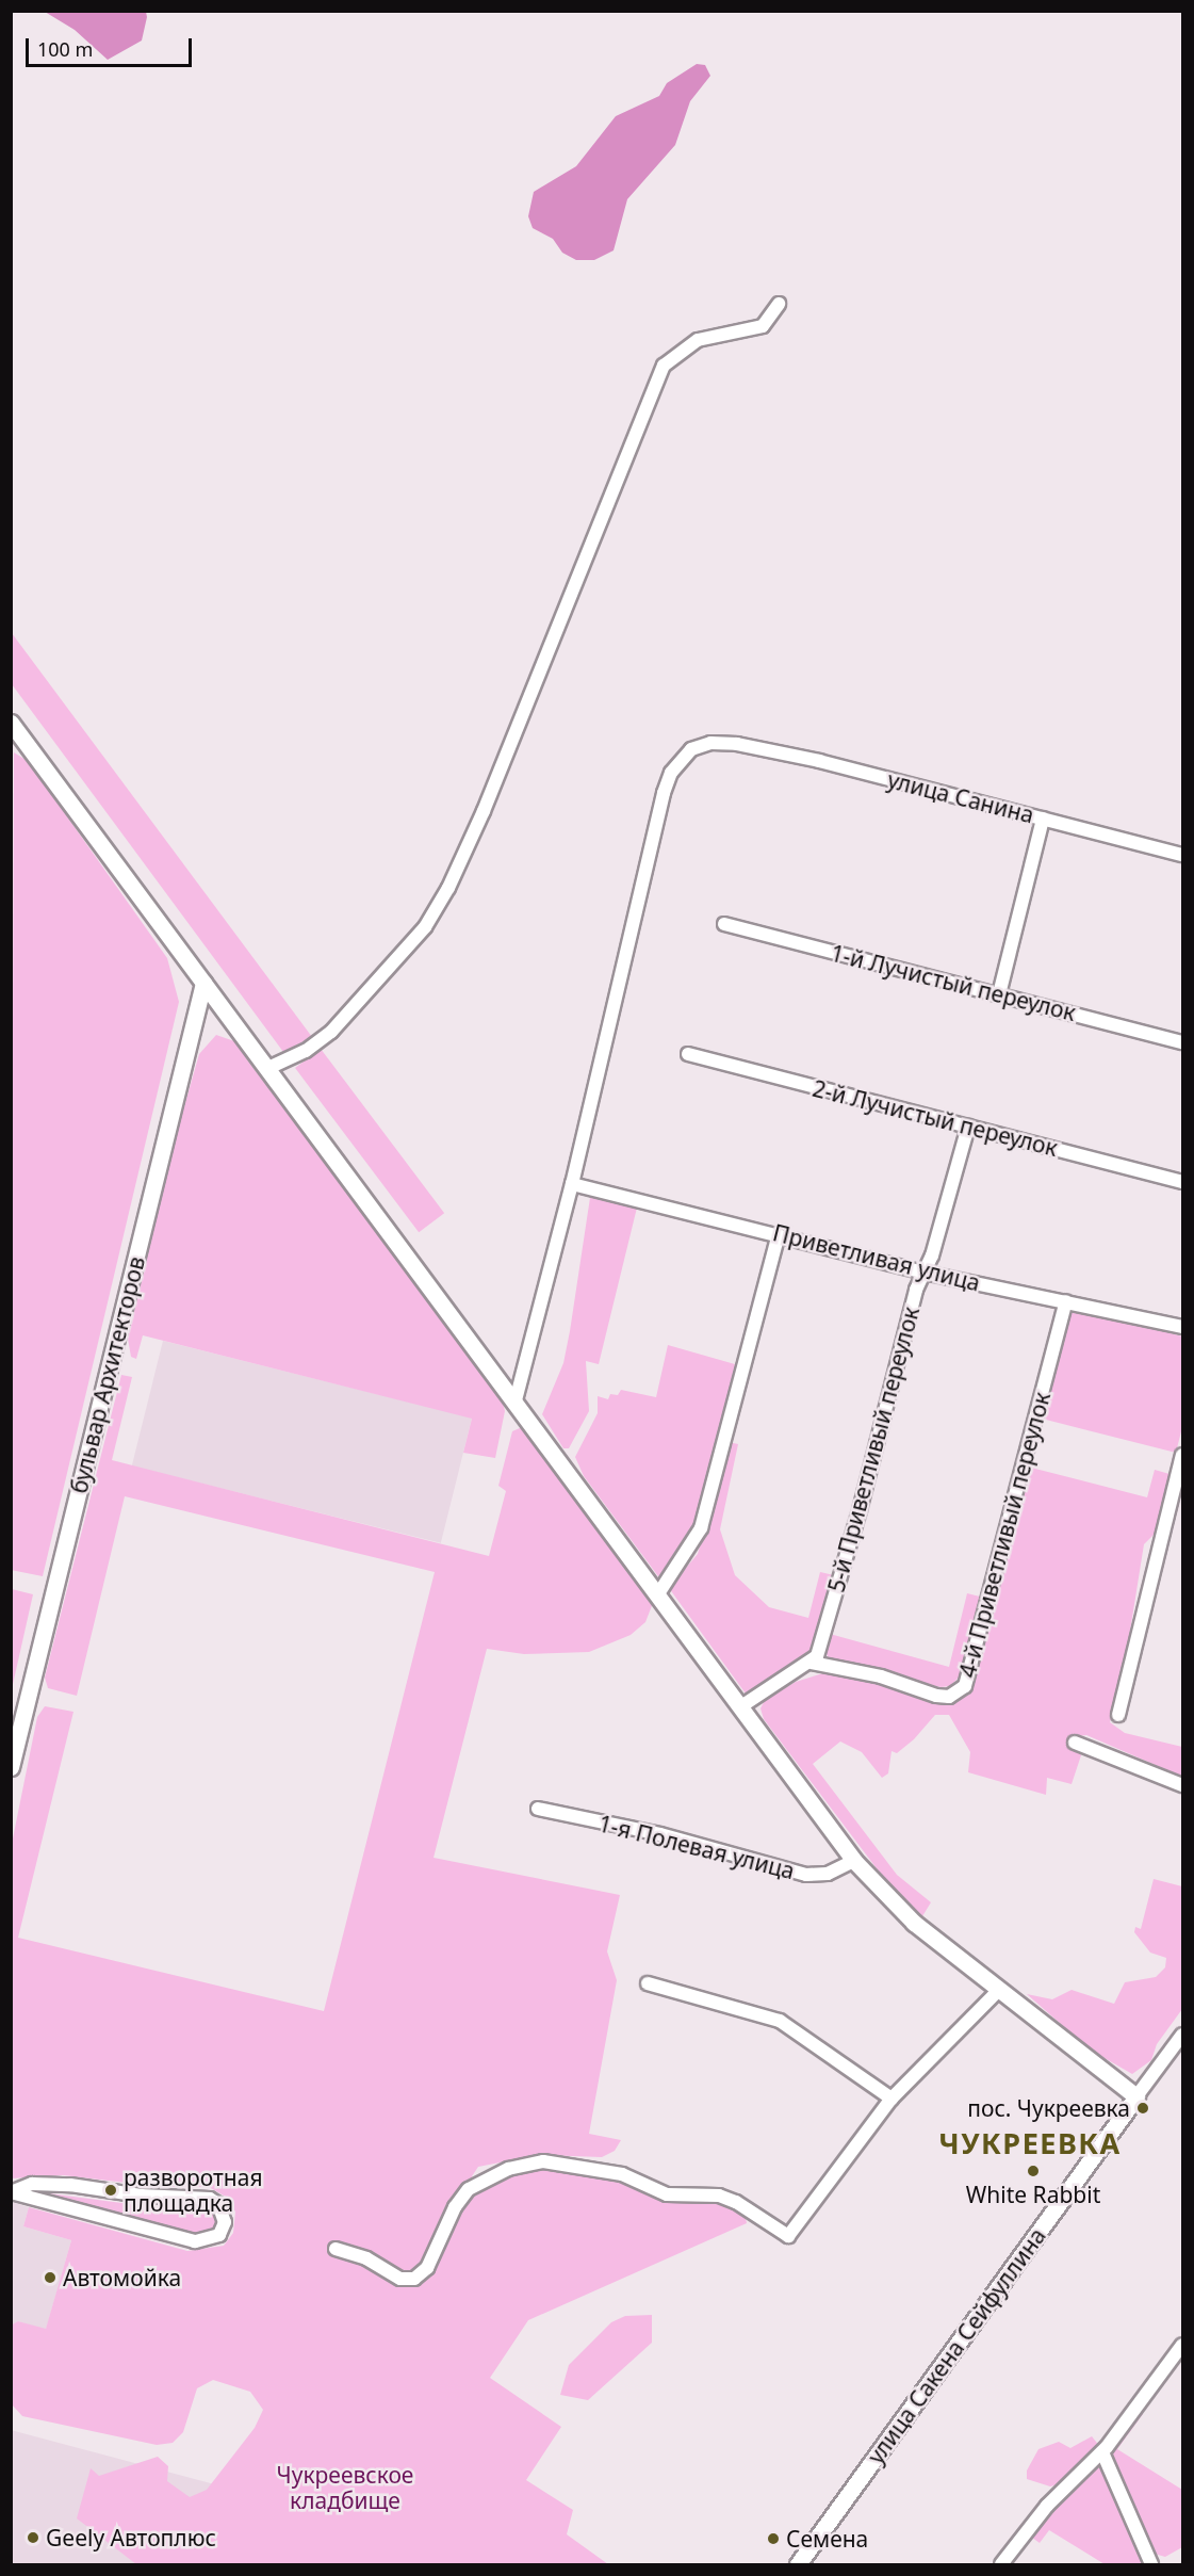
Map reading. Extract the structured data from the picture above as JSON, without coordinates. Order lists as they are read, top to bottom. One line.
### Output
{"streets":{"main road":["бульвар Архитекторов","улица Сакена Сейфуллина"],"street":["улица Санина","1-й Лучистый переулок","2-й Лучистый переулок","Приветливая улица","5-й Приветливый переулок","4-й Приветливый переулок","1-я Полевая улица"]},"crossings":[["улица Санина","Приветливая улица"],["2-й Лучистый переулок","5-й Приветливый переулок"],["Приветливая улица","5-й Приветливый переулок"],["Приветливая улица","4-й Приветливый переулок"],["5-й Приветливый переулок","4-й Приветливый переулок"]],"districts":["ЧУКРЕЕВКА"],"parks":["Чукреевское кладбище"],"places":["пос. Чукреевка","White Rabbit","разворотная площадка","Автомойка","Geely Автоплюс","Семена"],"scale_bar":"100 m"}
